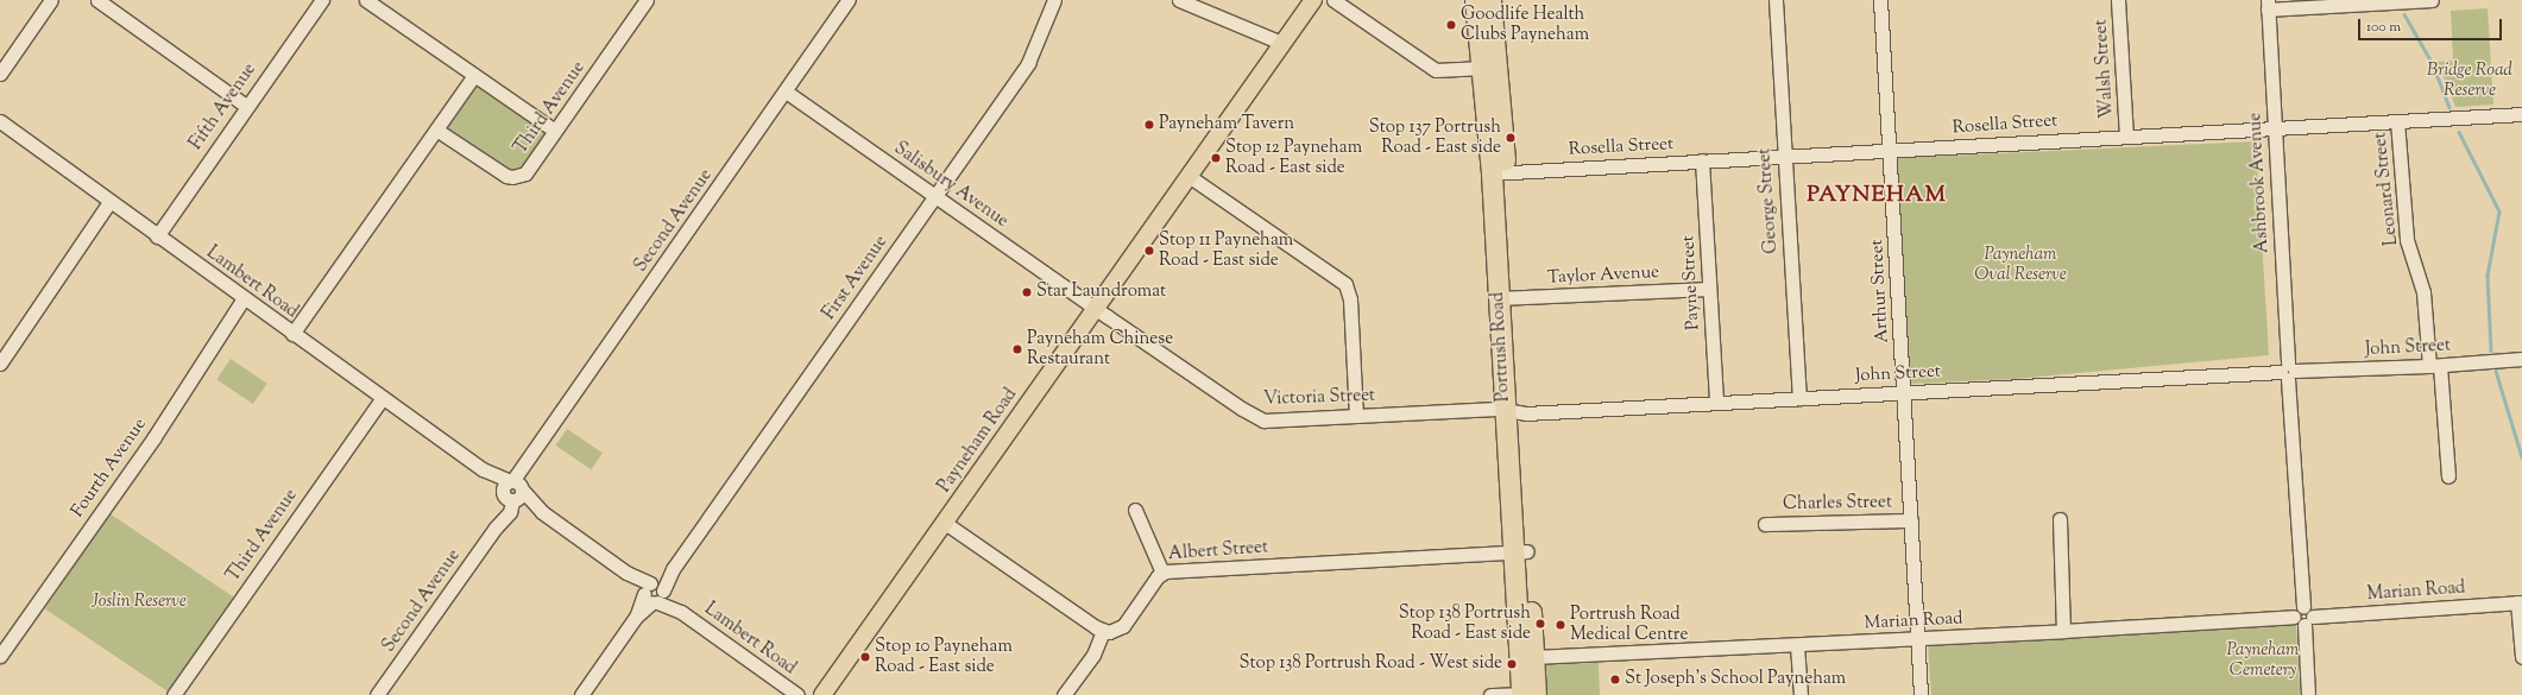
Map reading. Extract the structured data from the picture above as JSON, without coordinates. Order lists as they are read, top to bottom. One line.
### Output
{"streets":{"highway":["Portrush Road"],"main road":["Payneham Road"],"street":["Walsh Street","Fifth Avenue","Third Avenue","Rosella Street","Ashbrook Avenue","Salisbury Avenue","Leonard Street","George Street","Second Avenue","Taylor Avenue","First Avenue","Lambert Road","Payne Street","Arthur Street","John Street","Victoria Street","Fourth Avenue","Charles Street","Albert Street","Marian Road"]},"crossings":[["Walsh Street","Rosella Street"],["Fifth Avenue","Lambert Road"],["Third Avenue","Lambert Road"],["Rosella Street","Ashbrook Avenue"],["Rosella Street","Leonard Street"],["Rosella Street","George Street"],["Rosella Street","Payne Street"],["Rosella Street","Arthur Street"],["Rosella Street","Portrush Road"],["Ashbrook Avenue","John Street"],["Ashbrook Avenue","Marian Road"],["Salisbury Avenue","Second Avenue"],["Salisbury Avenue","First Avenue"],["Salisbury Avenue","Victoria Street"],["Salisbury Avenue","Payneham Road"],["Leonard Street","John Street"],["George Street","John Street"],["Second Avenue","Lambert Road"],["Taylor Avenue","Payne Street"],["Taylor Avenue","Portrush Road"],["First Avenue","Lambert Road"],["Lambert Road","Fourth Avenue"],["Payne Street","John Street"],["Arthur Street","John Street"],["Arthur Street","Charles Street"],["Arthur Street","Marian Road"],["Portrush Road","John Street"],["Portrush Road","Victoria Street"],["Portrush Road","Albert Street"],["Portrush Road","Marian Road"],["John Street","Victoria Street"],["Victoria Street","Payneham Road"]],"districts":["PAYNEHAM"],"parks":["Bridge Road Reserve","Payneham Oval Reserve","Joslin Reserve","Payneham Cemetery"],"places":["Goodlife Health Clubs Payneham","Payneham Tavern","Stop 137 Portrush Road - East side","Stop 12 Payneham Road - East side","Stop 11 Payneham Road - East side","Star Laundromat","Payneham Chinese Restaurant","Stop 138 Portrush Road - East side","Portrush Road Medical Centre","Stop 10 Payneham Road - East side","Stop 138 Portrush Road - West side","St Joseph's School Payneham"],"scale_bar":"100 m"}
